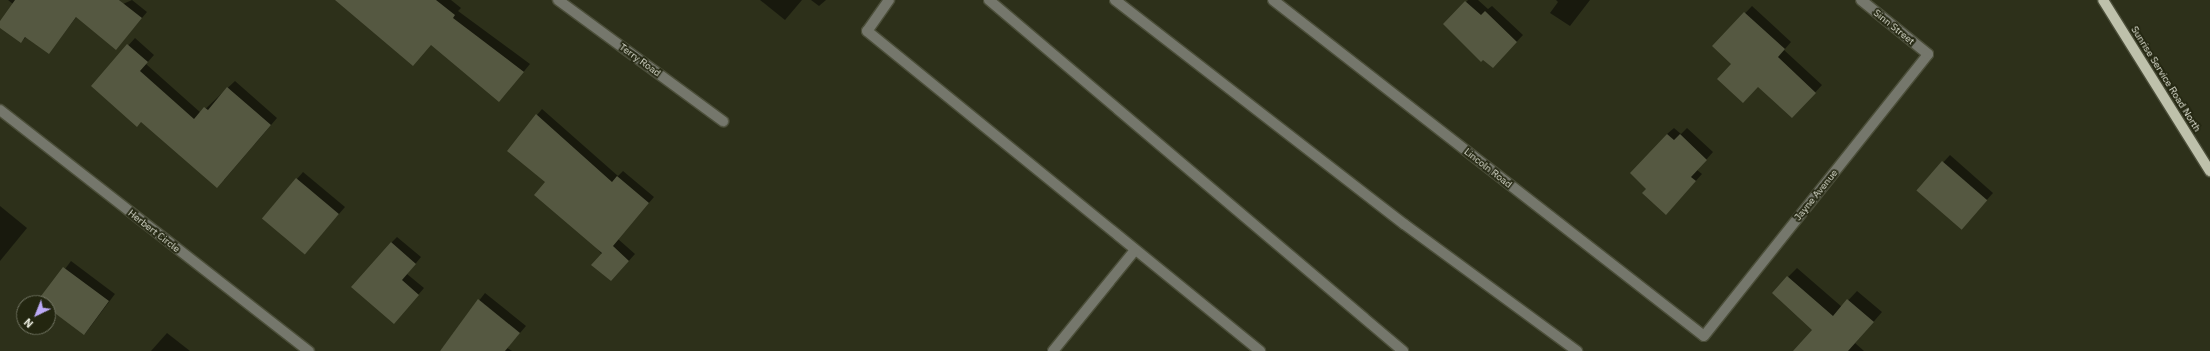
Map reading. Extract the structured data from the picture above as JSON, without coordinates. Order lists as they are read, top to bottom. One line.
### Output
{"streets":{"main road":["Sunrise Service Road North"],"street":["Sinn Street","Terry Road","Lincoln Road","Jayne Avenue","Herbert Circle"]},"crossings":[["Sinn Street","Jayne Avenue"],["Lincoln Road","Jayne Avenue"]],"north":"bottom left"}
